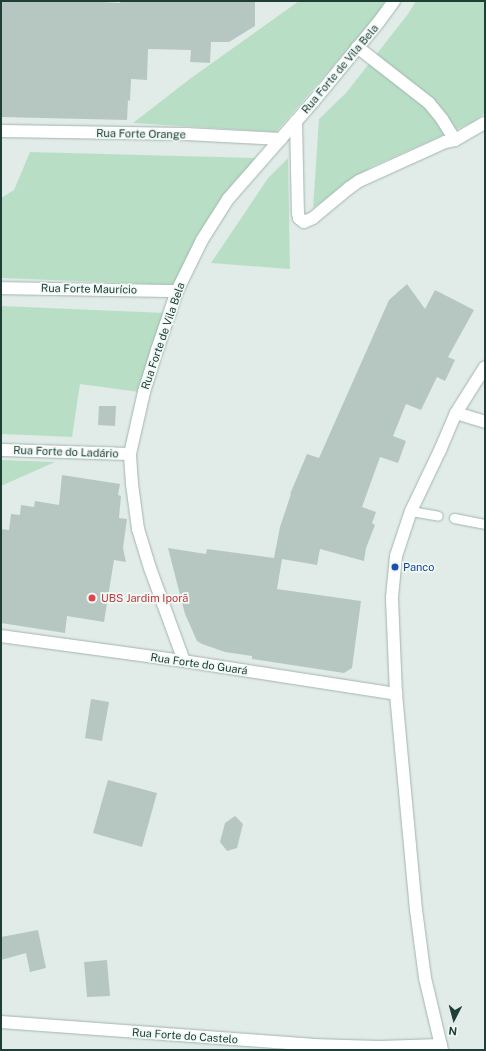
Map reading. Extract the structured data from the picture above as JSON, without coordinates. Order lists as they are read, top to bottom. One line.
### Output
{"streets":{"street":["Rua Forte de Vila Bela","Rua Forte Orange","Rua Forte Maurício","Rua Forte do Ladário","Rua Forte do Guará","Rua Forte do Castelo"]},"crossings":[["Rua Forte de Vila Bela","Rua Forte Orange"],["Rua Forte de Vila Bela","Rua Forte Maurício"],["Rua Forte de Vila Bela","Rua Forte do Ladário"],["Rua Forte de Vila Bela","Rua Forte do Guará"]],"places":["Panco","UBS Jardim Iporã"],"north":"bottom"}
